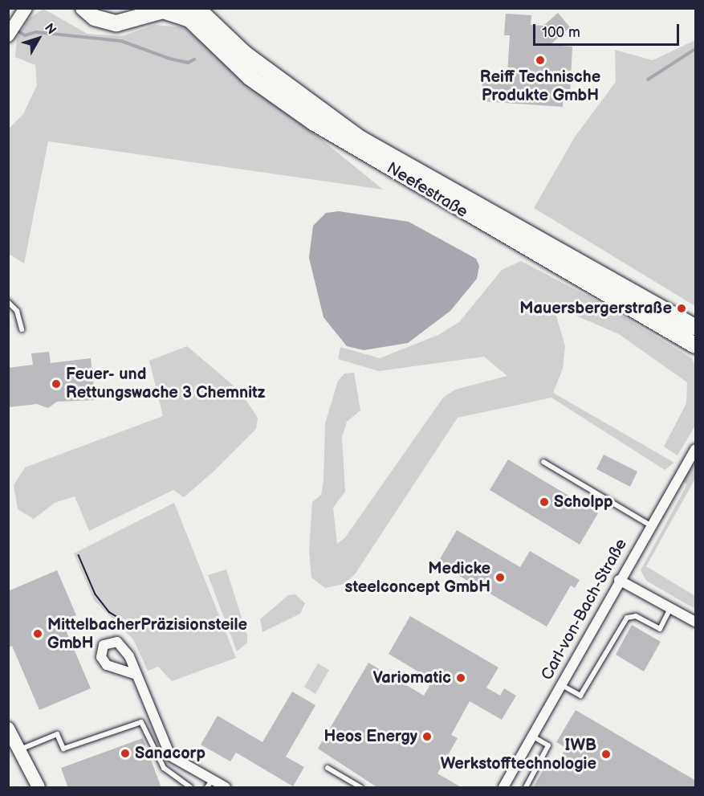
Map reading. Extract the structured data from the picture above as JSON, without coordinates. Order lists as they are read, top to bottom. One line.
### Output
{"streets":{"main road":["Neefestraße"],"street":["Carl-von-Bach-Straße"]},"places":["Reiff Technische Produkte GmbH","Mauersbergerstraße","Feuer- und Rettungswache 3 Chemnitz","Scholpp","Medicke steelconcept GmbH","MittelbacherPräzisionsteile GmbH","Variomatic","Heos Energy","Sanacorp","IWB Werkstofftechnologie"],"scale_bar":"100 m","north":"top right"}
